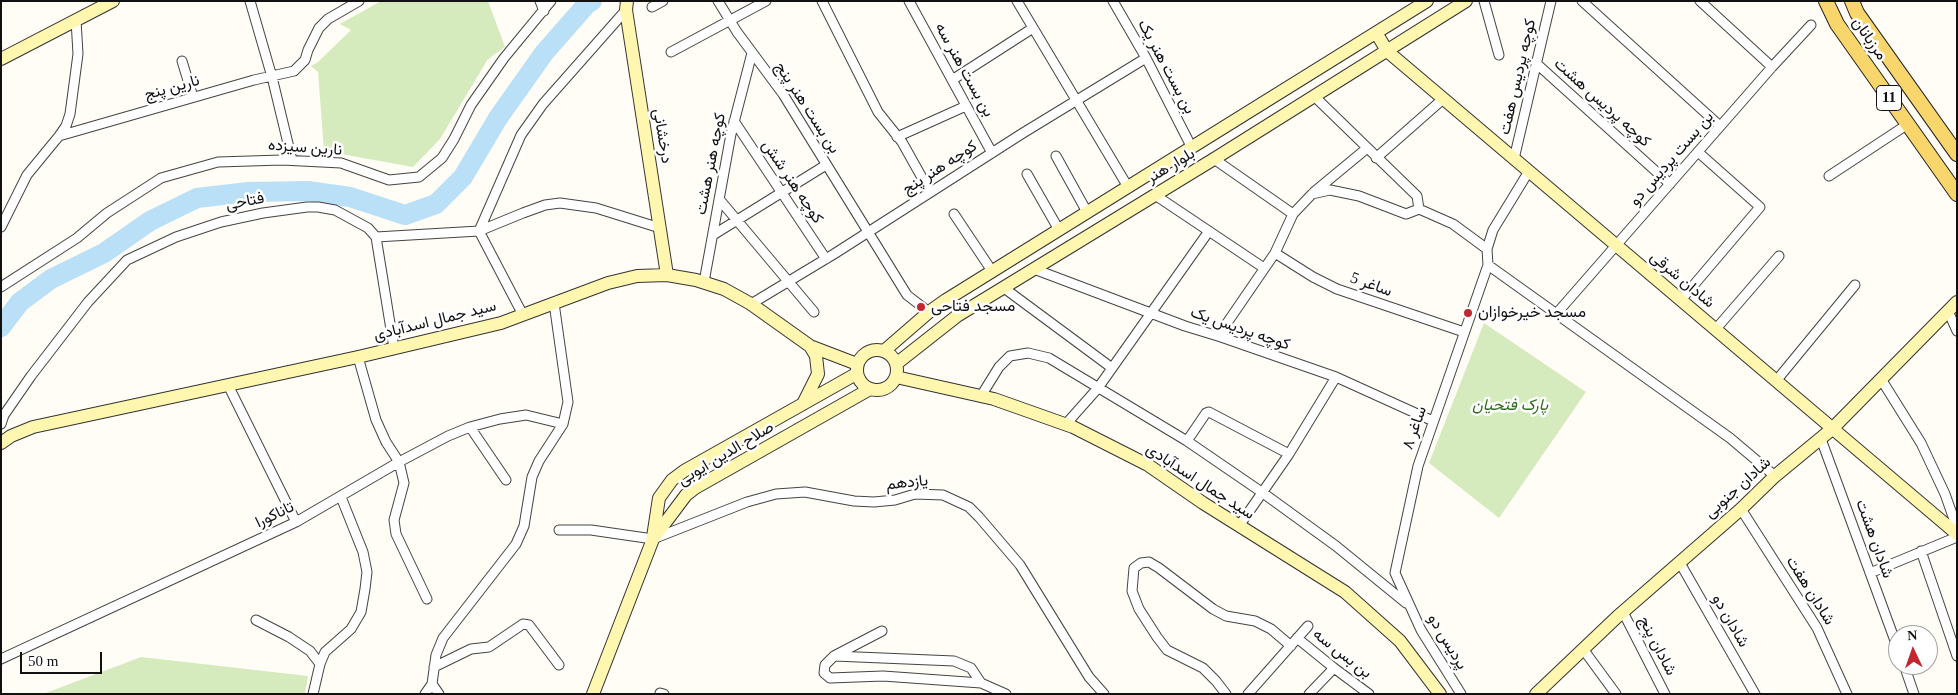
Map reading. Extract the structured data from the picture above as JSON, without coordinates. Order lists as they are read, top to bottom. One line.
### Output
{"streets":{"main road":["مرزبانان","11","درخشانی","بلوار هنر","شادان شرقی","سید جمال اسدآبادی","صلاح الدین ایوبی","شادان جنوبی"],"street":["بن بست هنر یک","بن بست هنر سه","کوچه پردیس هفت","نارین پنج","کوچه پردیس هشت","بن بست هنر پنج","نارین سیزده","بن بست پردیس دو","کوچه هنر هشت","کوچه هنر پنج","کوچه هنر شش","فتاحی","ساغر 5","کوچه پردیس یک","ساغر ٨","یازدهم","تاناکورا","شادان هشت","شادان هفت","شادان دو","پردیس دو","شادان پنج","بن بس سه"]},"crossings":[["بن بست هنر یک","بلوار هنر"],["بن بست هنر یک","کوچه هنر پنج"],["بن بست هنر سه","کوچه هنر پنج"],["کوچه پردیس هفت","کوچه پردیس هشت"],["کوچه پردیس هفت","شادان شرقی"],["کوچه پردیس هشت","بن بست پردیس دو"],["بن بست هنر پنج","کوچه هنر هشت"],["بن بست هنر پنج","بلوار هنر"],["بن بست هنر پنج","کوچه هنر پنج"],["درخشانی","سید جمال اسدآبادی"],["بن بست پردیس دو","شادان شرقی"],["کوچه هنر هشت","کوچه هنر شش"],["کوچه هنر هشت","سید جمال اسدآبادی"],["بلوار هنر","شادان شرقی"],["بلوار هنر","سید جمال اسدآبادی"],["بلوار هنر","کوچه پردیس یک"],["بلوار هنر","صلاح الدین ایوبی"],["کوچه هنر پنج","کوچه هنر شش"],["کوچه هنر پنج","سید جمال اسدآبادی"],["شادان شرقی","ساغر ٨"],["شادان شرقی","شادان جنوبی"],["ساغر 5","ساغر ٨"],["سید جمال اسدآبادی","صلاح الدین ایوبی"],["کوچه پردیس یک","ساغر ٨"],["ساغر ٨","پردیس دو"],["صلاح الدین ایوبی","یازدهم"],["شادان جنوبی","شادان هشت"],["شادان جنوبی","شادان هفت"],["شادان جنوبی","شادان دو"],["شادان جنوبی","شادان پنج"]],"parks":["پارک فتحیان"],"places":["مسجد فتاحی","مسجد خیرخوازان"],"scale_bar":"50 m","north":"top"}
